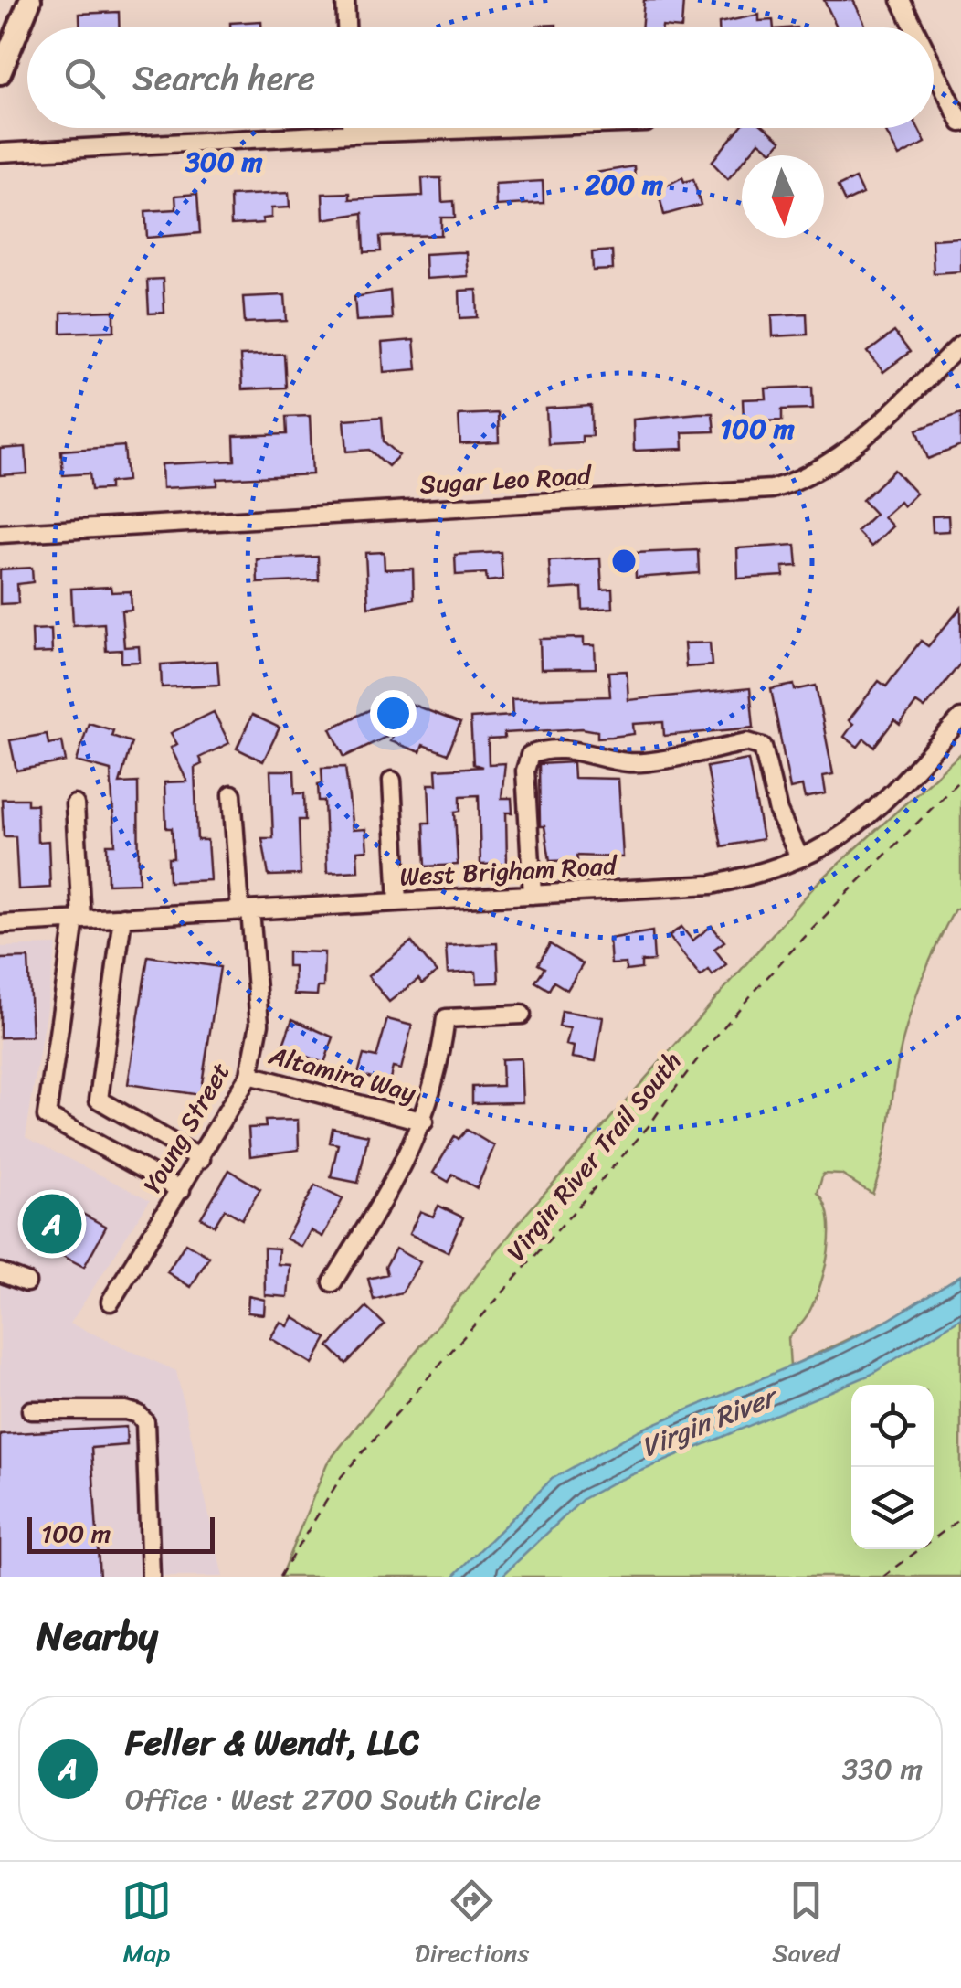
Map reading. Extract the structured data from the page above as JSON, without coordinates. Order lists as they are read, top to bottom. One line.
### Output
{"streets":{"street":["Sugar Leo Road","West Brigham Road","Altamira Way","Young Street"],"path":["Virgin River Trail South"]},"crossings":[["West Brigham Road","Young Street"],["Altamira Way","Young Street"]],"water":["Virgin River"],"scale_bar":"100 m","north":"bottom","page":{"search":"Search here","pins":"A","scale":"100 m","heading":"Nearby","list":[{"mark":"A","name":"Feller & Wendt, LLC","note":"Office · West 2700 South Circle","value":"330 m"}],"nav":["Map","Directions","Saved"]},"rings":["300 m","200 m","100 m"]}
